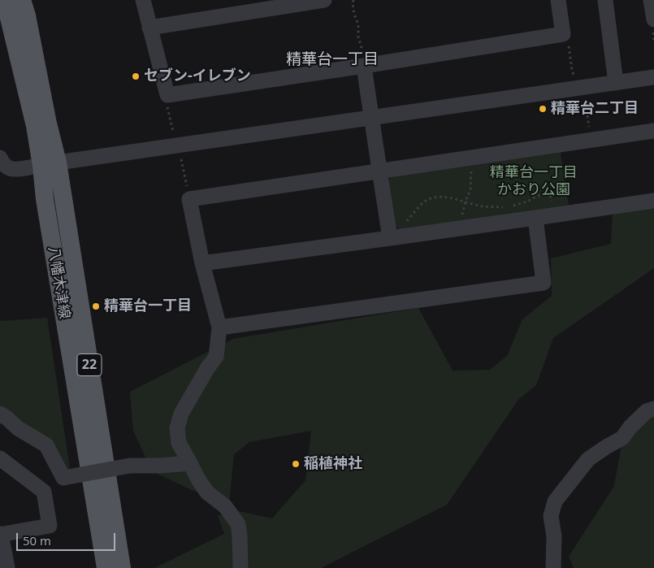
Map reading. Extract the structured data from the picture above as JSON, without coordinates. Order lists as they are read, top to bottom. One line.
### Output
{"streets":{"main road":["八幡木津線","22"]},"districts":["精華台一丁目"],"parks":["精華台一丁目 かおり公園"],"places":["セブン-イレブン","精華台二丁目","精華台一丁目","稲植神社"],"scale_bar":"50 m"}
